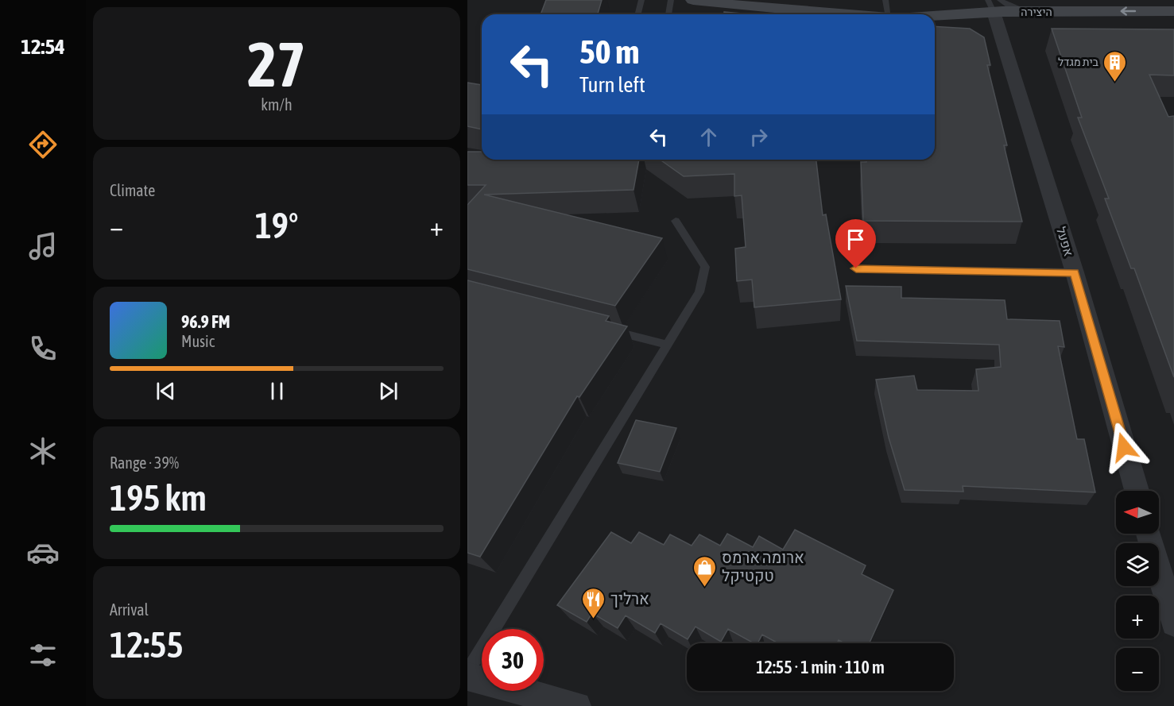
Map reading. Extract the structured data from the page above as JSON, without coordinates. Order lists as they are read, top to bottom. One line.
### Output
{"streets":{"street":["היצירה","אפעל"]},"crossings":[["היצירה","אפעל"]],"places":{"building":["בית מגדל"],"shop":["ארומה ארמס טקטיקל"],"restaurant":["ארליך"]},"north":"left","page":{"tabs":"12:54","tile":[["27","km/h"],"Climate",["Range · 39%","195 km"],["Arrival","12:55"]],"turn":["50 m","Turn left"],"heat":["−","19°","+"],"song":["96.9 FM","Music"],"map_buttons":["+","−"],"limit":"30","trip":"12:55 · 1 min · 110 m"}}
